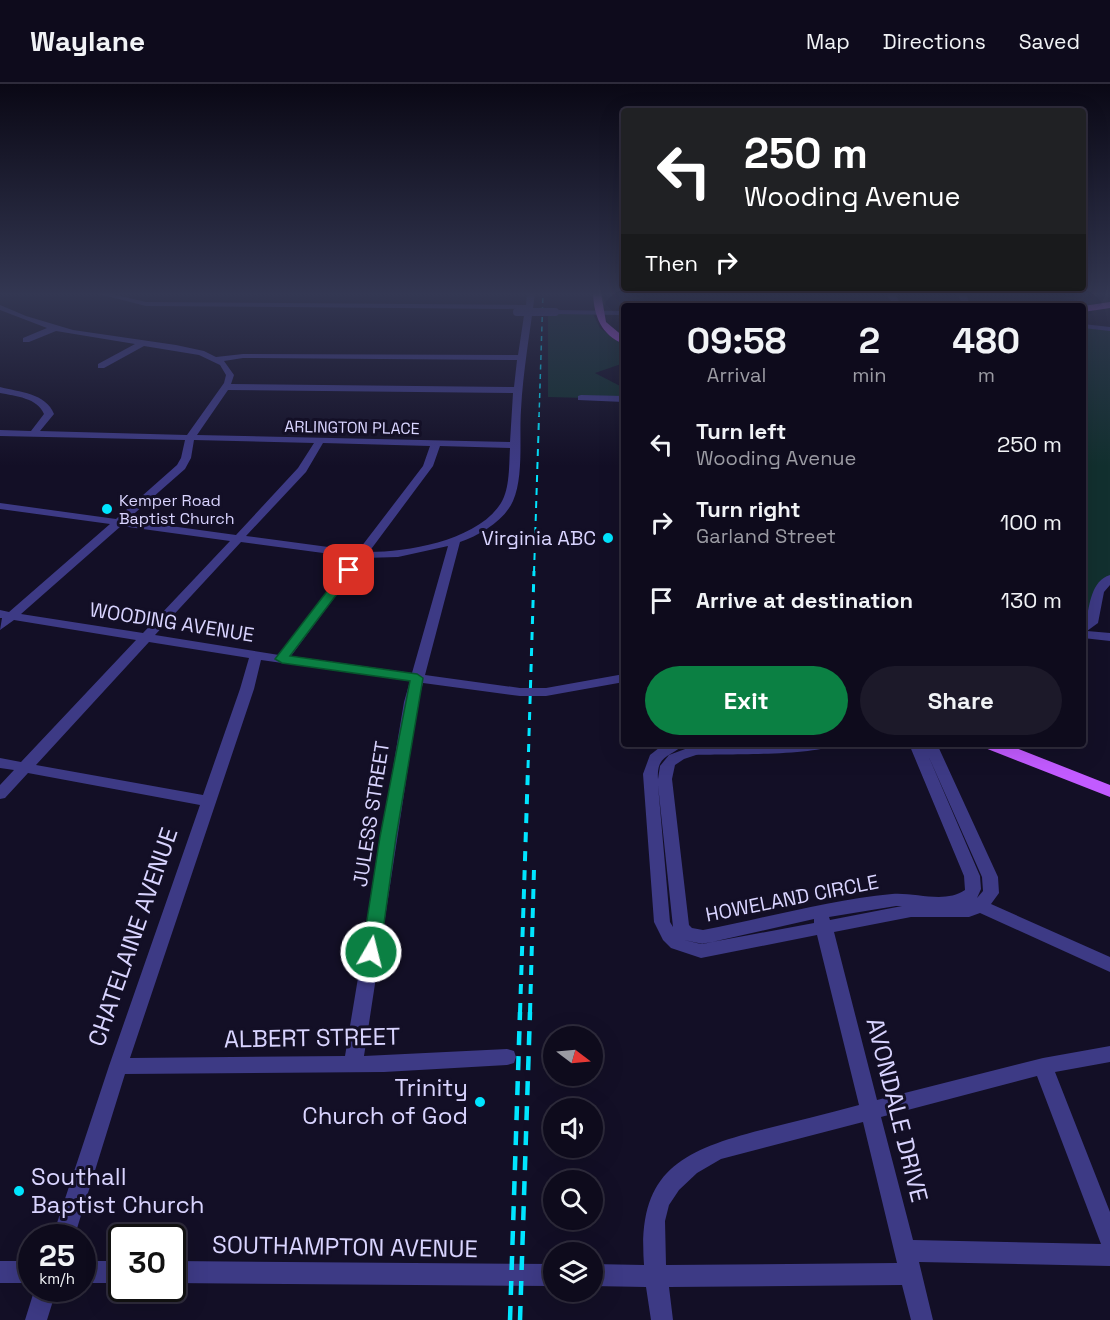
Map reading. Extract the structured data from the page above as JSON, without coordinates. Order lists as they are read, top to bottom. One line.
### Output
{"streets":{"street":["ARLINGTON PLACE","WOODING AVENUE","JULESS STREET","HOWELAND CIRCLE","CHATELAINE AVENUE","ALBERT STREET","AVONDALE DRIVE","SOUTHAMPTON AVENUE"]},"crossings":[["WOODING AVENUE","JULESS STREET"],["WOODING AVENUE","CHATELAINE AVENUE"],["JULESS STREET","ALBERT STREET"],["HOWELAND CIRCLE","AVONDALE DRIVE"],["CHATELAINE AVENUE","ALBERT STREET"]],"places":["Kemper Road Baptist Church","Virginia ABC","Trinity Church of God","Southall Baptist Church"],"north":"right","page":{"header":"Waylane","nav":["Map","Directions","Saved"],"turn":["250 m","Wooding Avenue"],"then":"Then","eta":["09:58","Arrival","2","min","480","m"],"list":[{"name":"Turn left","note":"Wooding Avenue","value":"250 m"},{"name":"Turn right","note":"Garland Street","value":"100 m"},{"name":"Arrive at destination","value":"130 m"}],"buttons":["Exit","Share"],"speed":"25 km/h","limit":"30"}}
